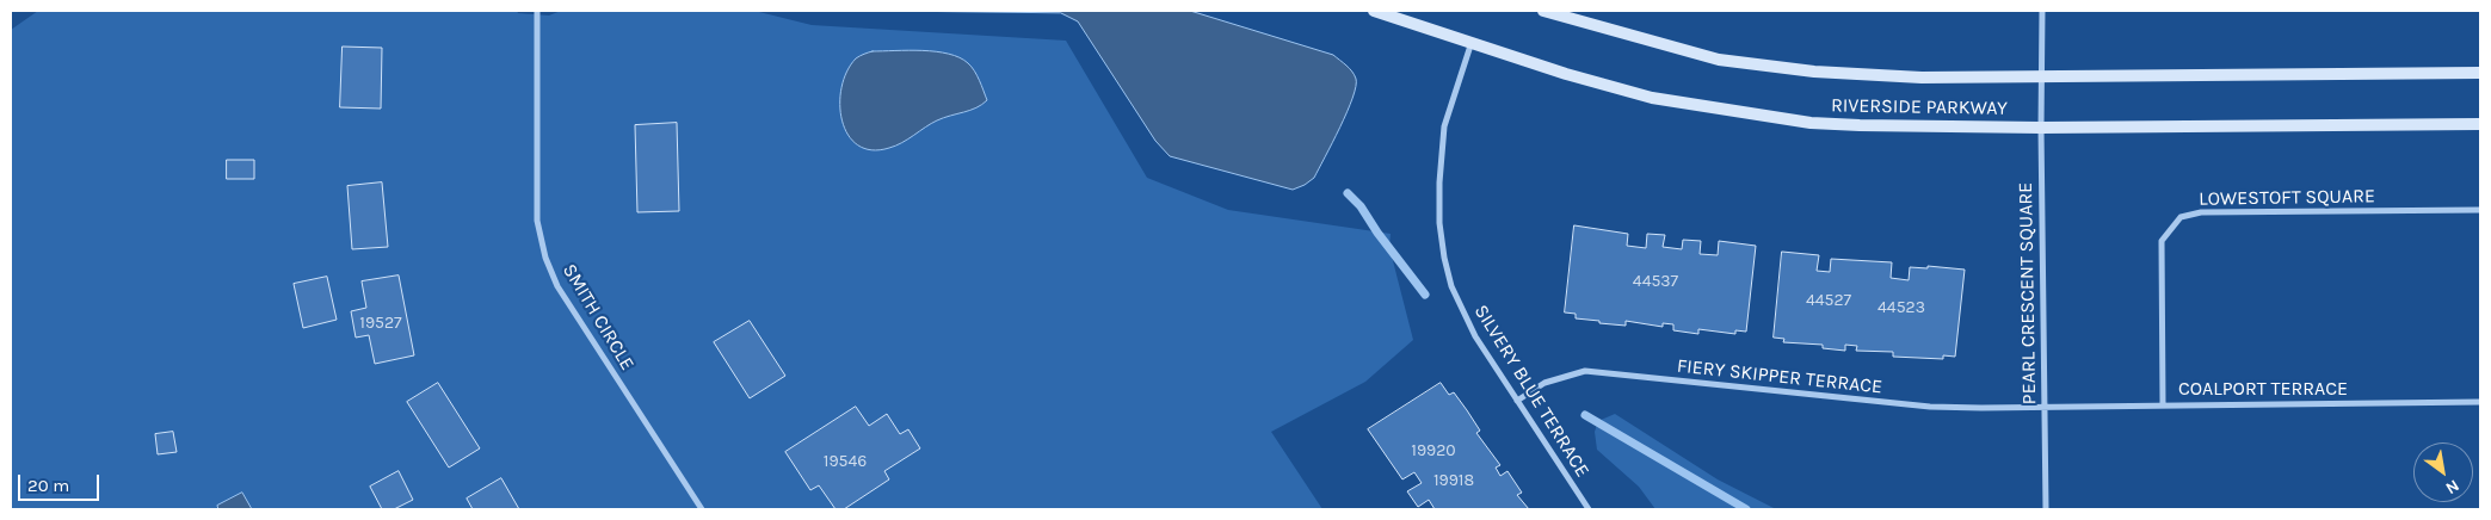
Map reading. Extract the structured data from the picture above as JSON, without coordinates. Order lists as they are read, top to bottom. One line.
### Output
{"streets":{"main road":["RIVERSIDE PARKWAY"],"street":["LOWESTOFT SQUARE","PEARL CRESCENT SQUARE","SMITH CIRCLE","FIERY SKIPPER TERRACE","COALPORT TERRACE","SILVERY BLUE TERRACE"]},"crossings":[["RIVERSIDE PARKWAY","PEARL CRESCENT SQUARE"],["RIVERSIDE PARKWAY","SILVERY BLUE TERRACE"],["LOWESTOFT SQUARE","COALPORT TERRACE"],["PEARL CRESCENT SQUARE","FIERY SKIPPER TERRACE"],["PEARL CRESCENT SQUARE","COALPORT TERRACE"],["FIERY SKIPPER TERRACE","COALPORT TERRACE"],["FIERY SKIPPER TERRACE","SILVERY BLUE TERRACE"]],"house_numbers":["44537","44527","44523","19527","19920","19546","19918"],"scale_bar":"20 m","north":"bottom right"}
